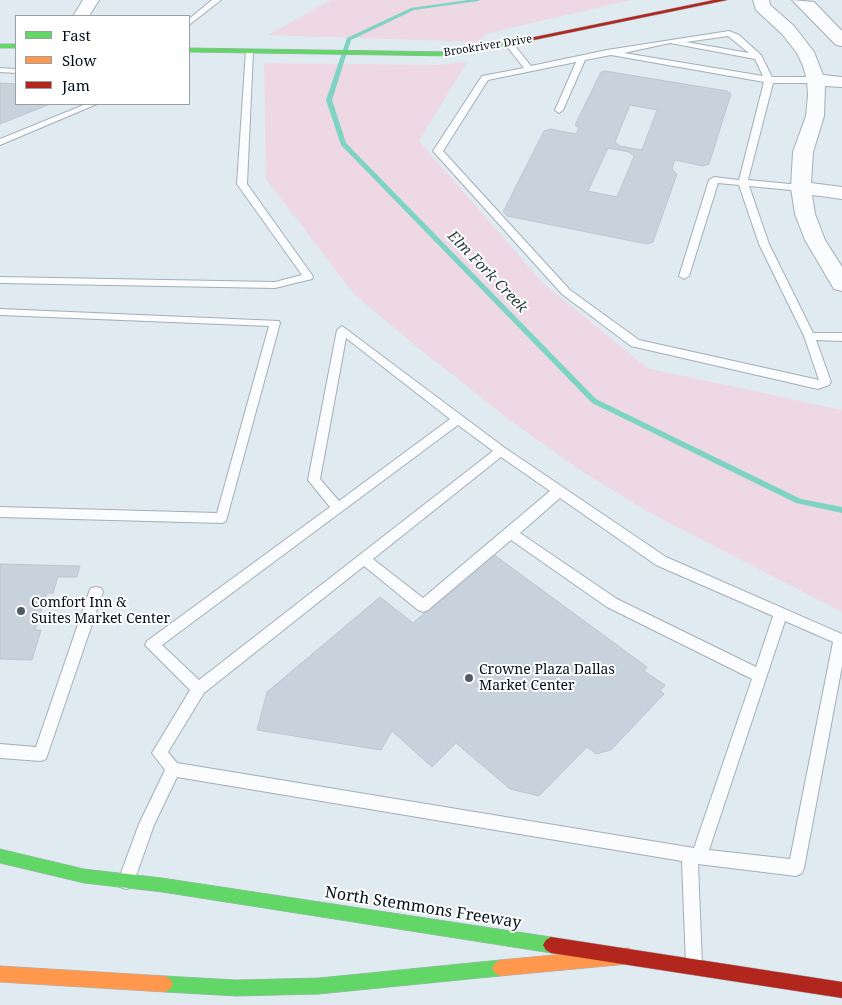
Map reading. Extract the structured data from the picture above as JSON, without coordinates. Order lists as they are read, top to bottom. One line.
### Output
{"streets":{"main road":["Brookriver Drive","North Stemmons Freeway"]},"water":["Elm Fork Creek"],"places":["Comfort Inn & Suites Market Center","Crowne Plaza Dallas Market Center"],"legend":["Fast","Slow","Jam"]}
